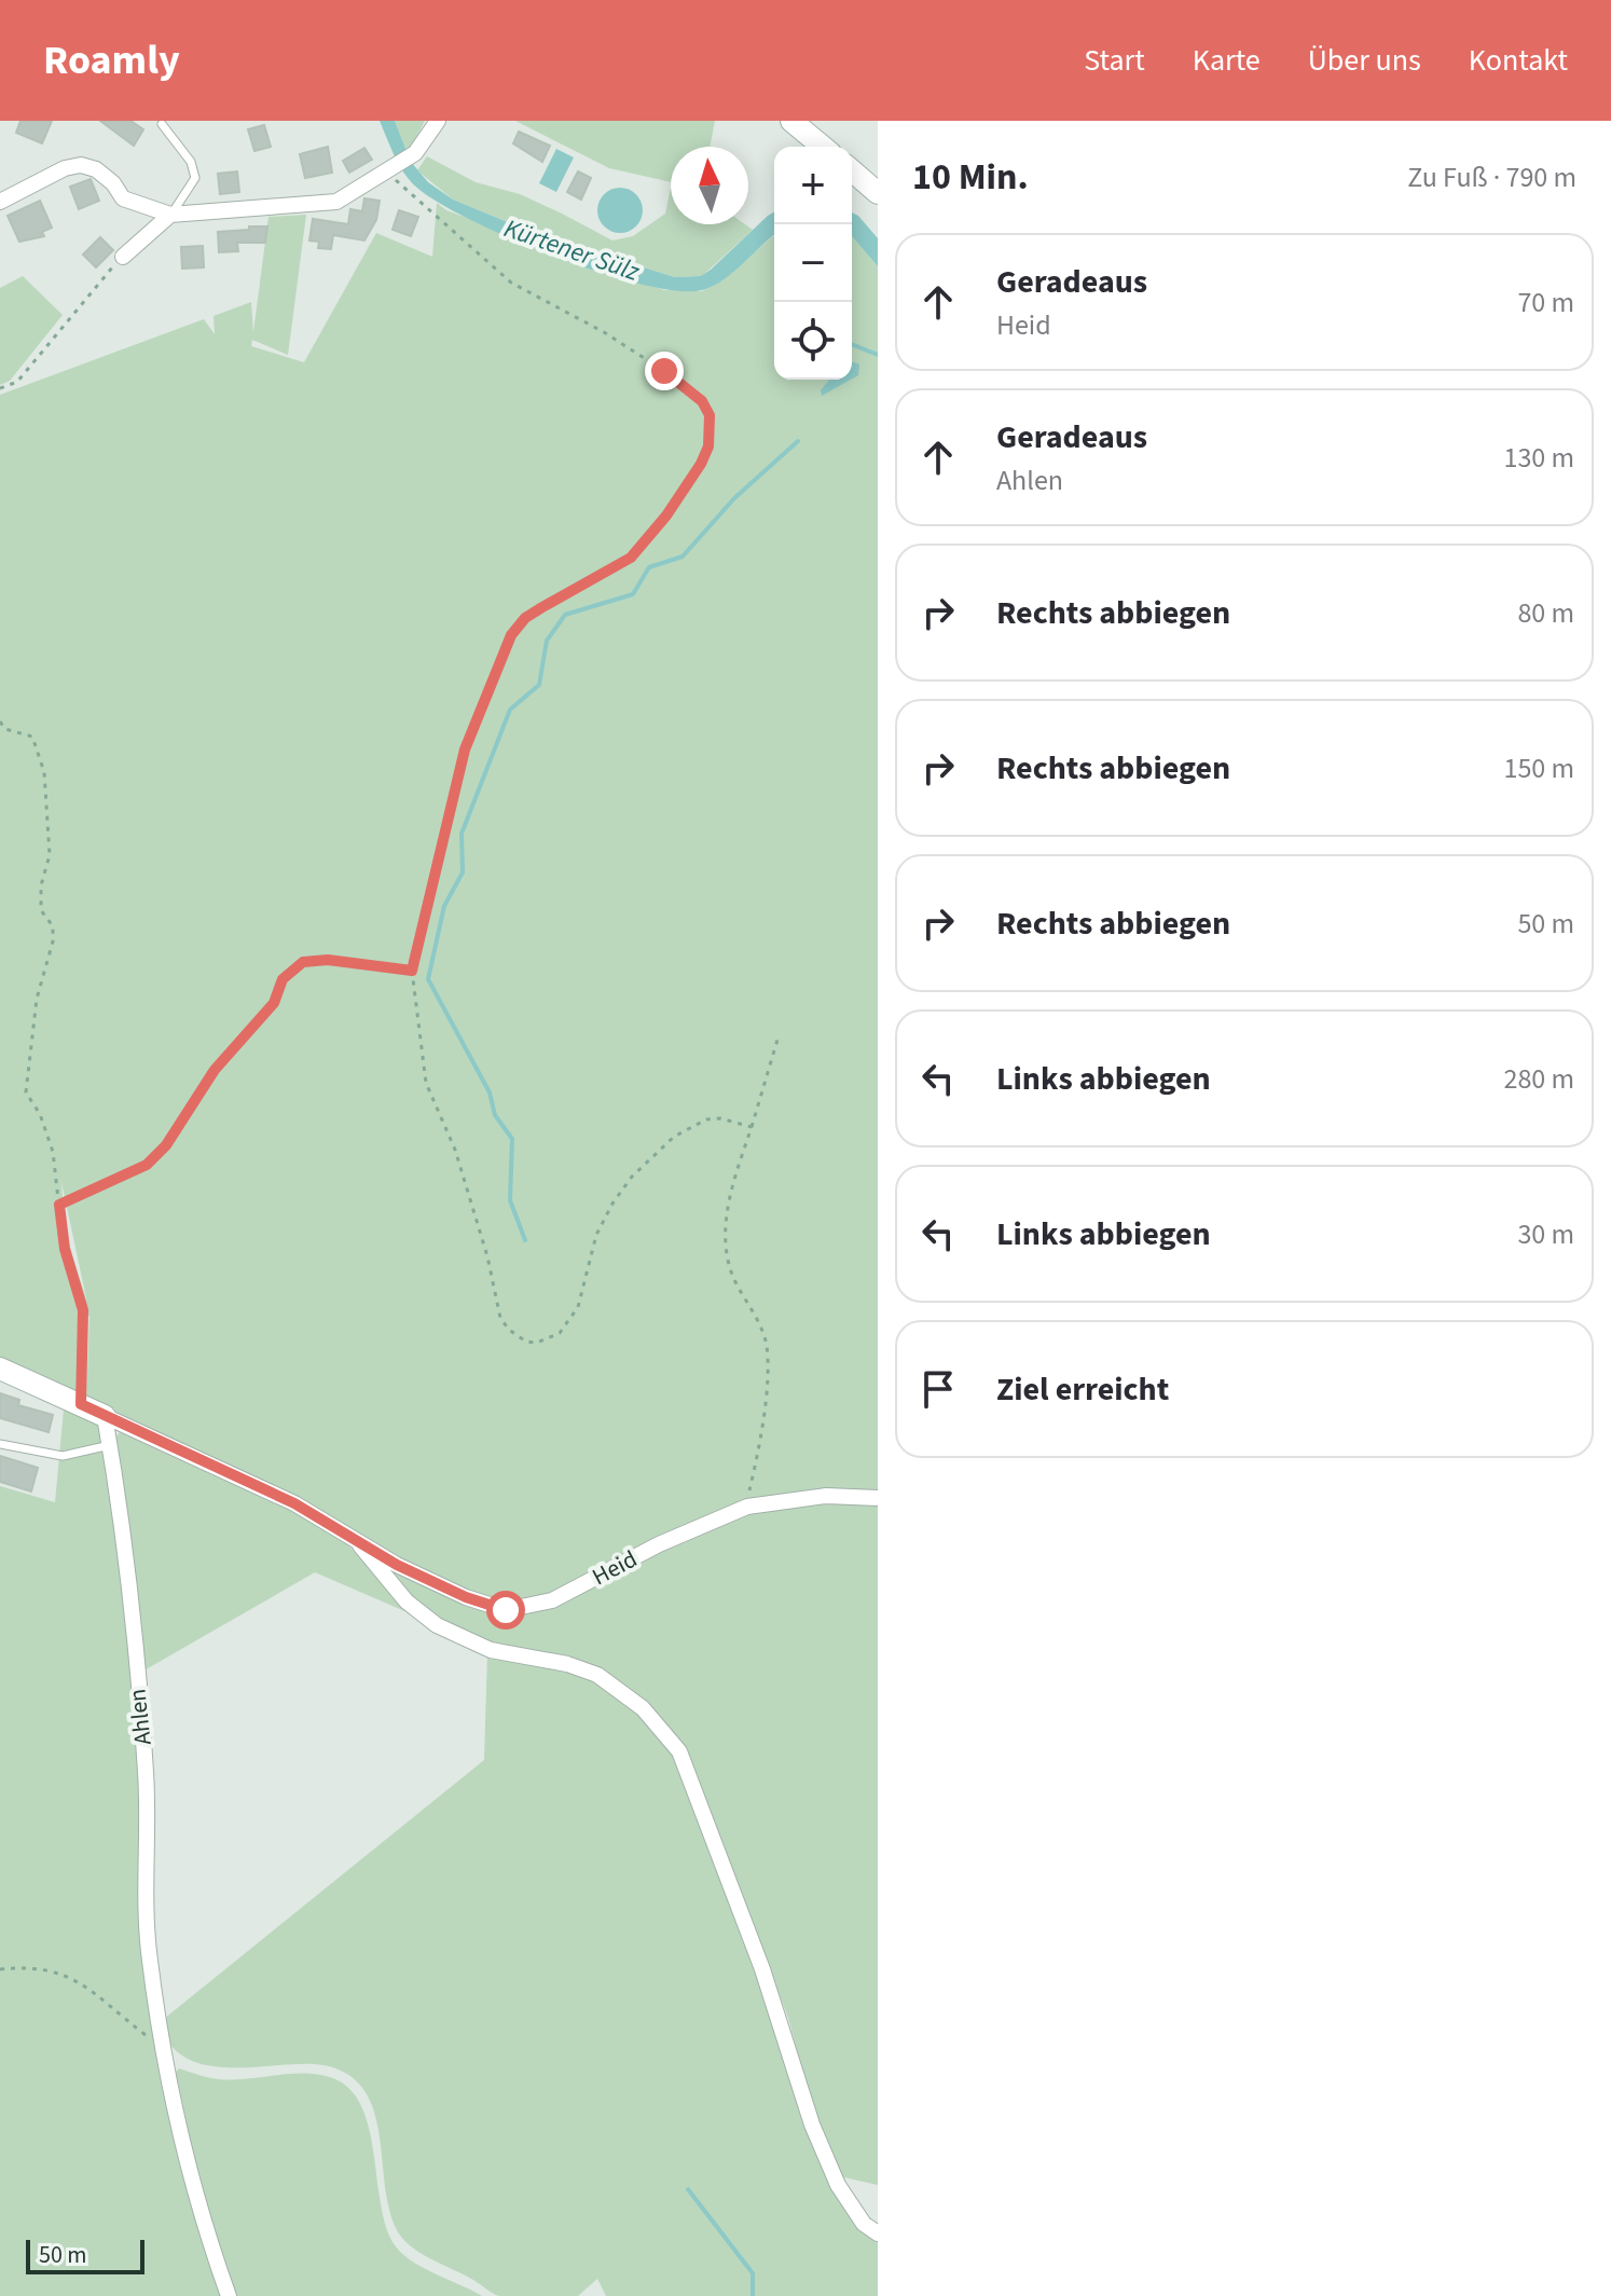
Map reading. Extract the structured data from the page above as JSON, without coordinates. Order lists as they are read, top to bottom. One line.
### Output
{"streets":{"street":["Heid","Ahlen"]},"water":["Kürtener Sülz"],"scale_bar":"50 m","north":"top","page":{"header":"Roamly","nav":["Start","Karte","Über uns","Kontakt"],"heading":["10 Min.","Zu Fuß · 790 m"],"map_buttons":["+","−"],"list":[["Geradeaus","Heid","70 m"],["Geradeaus","Ahlen","130 m"],["Rechts abbiegen","80 m"],["Rechts abbiegen","150 m"],["Rechts abbiegen","50 m"],["Links abbiegen","280 m"],["Links abbiegen","30 m"],"Ziel erreicht"],"scale":"50 m"}}
